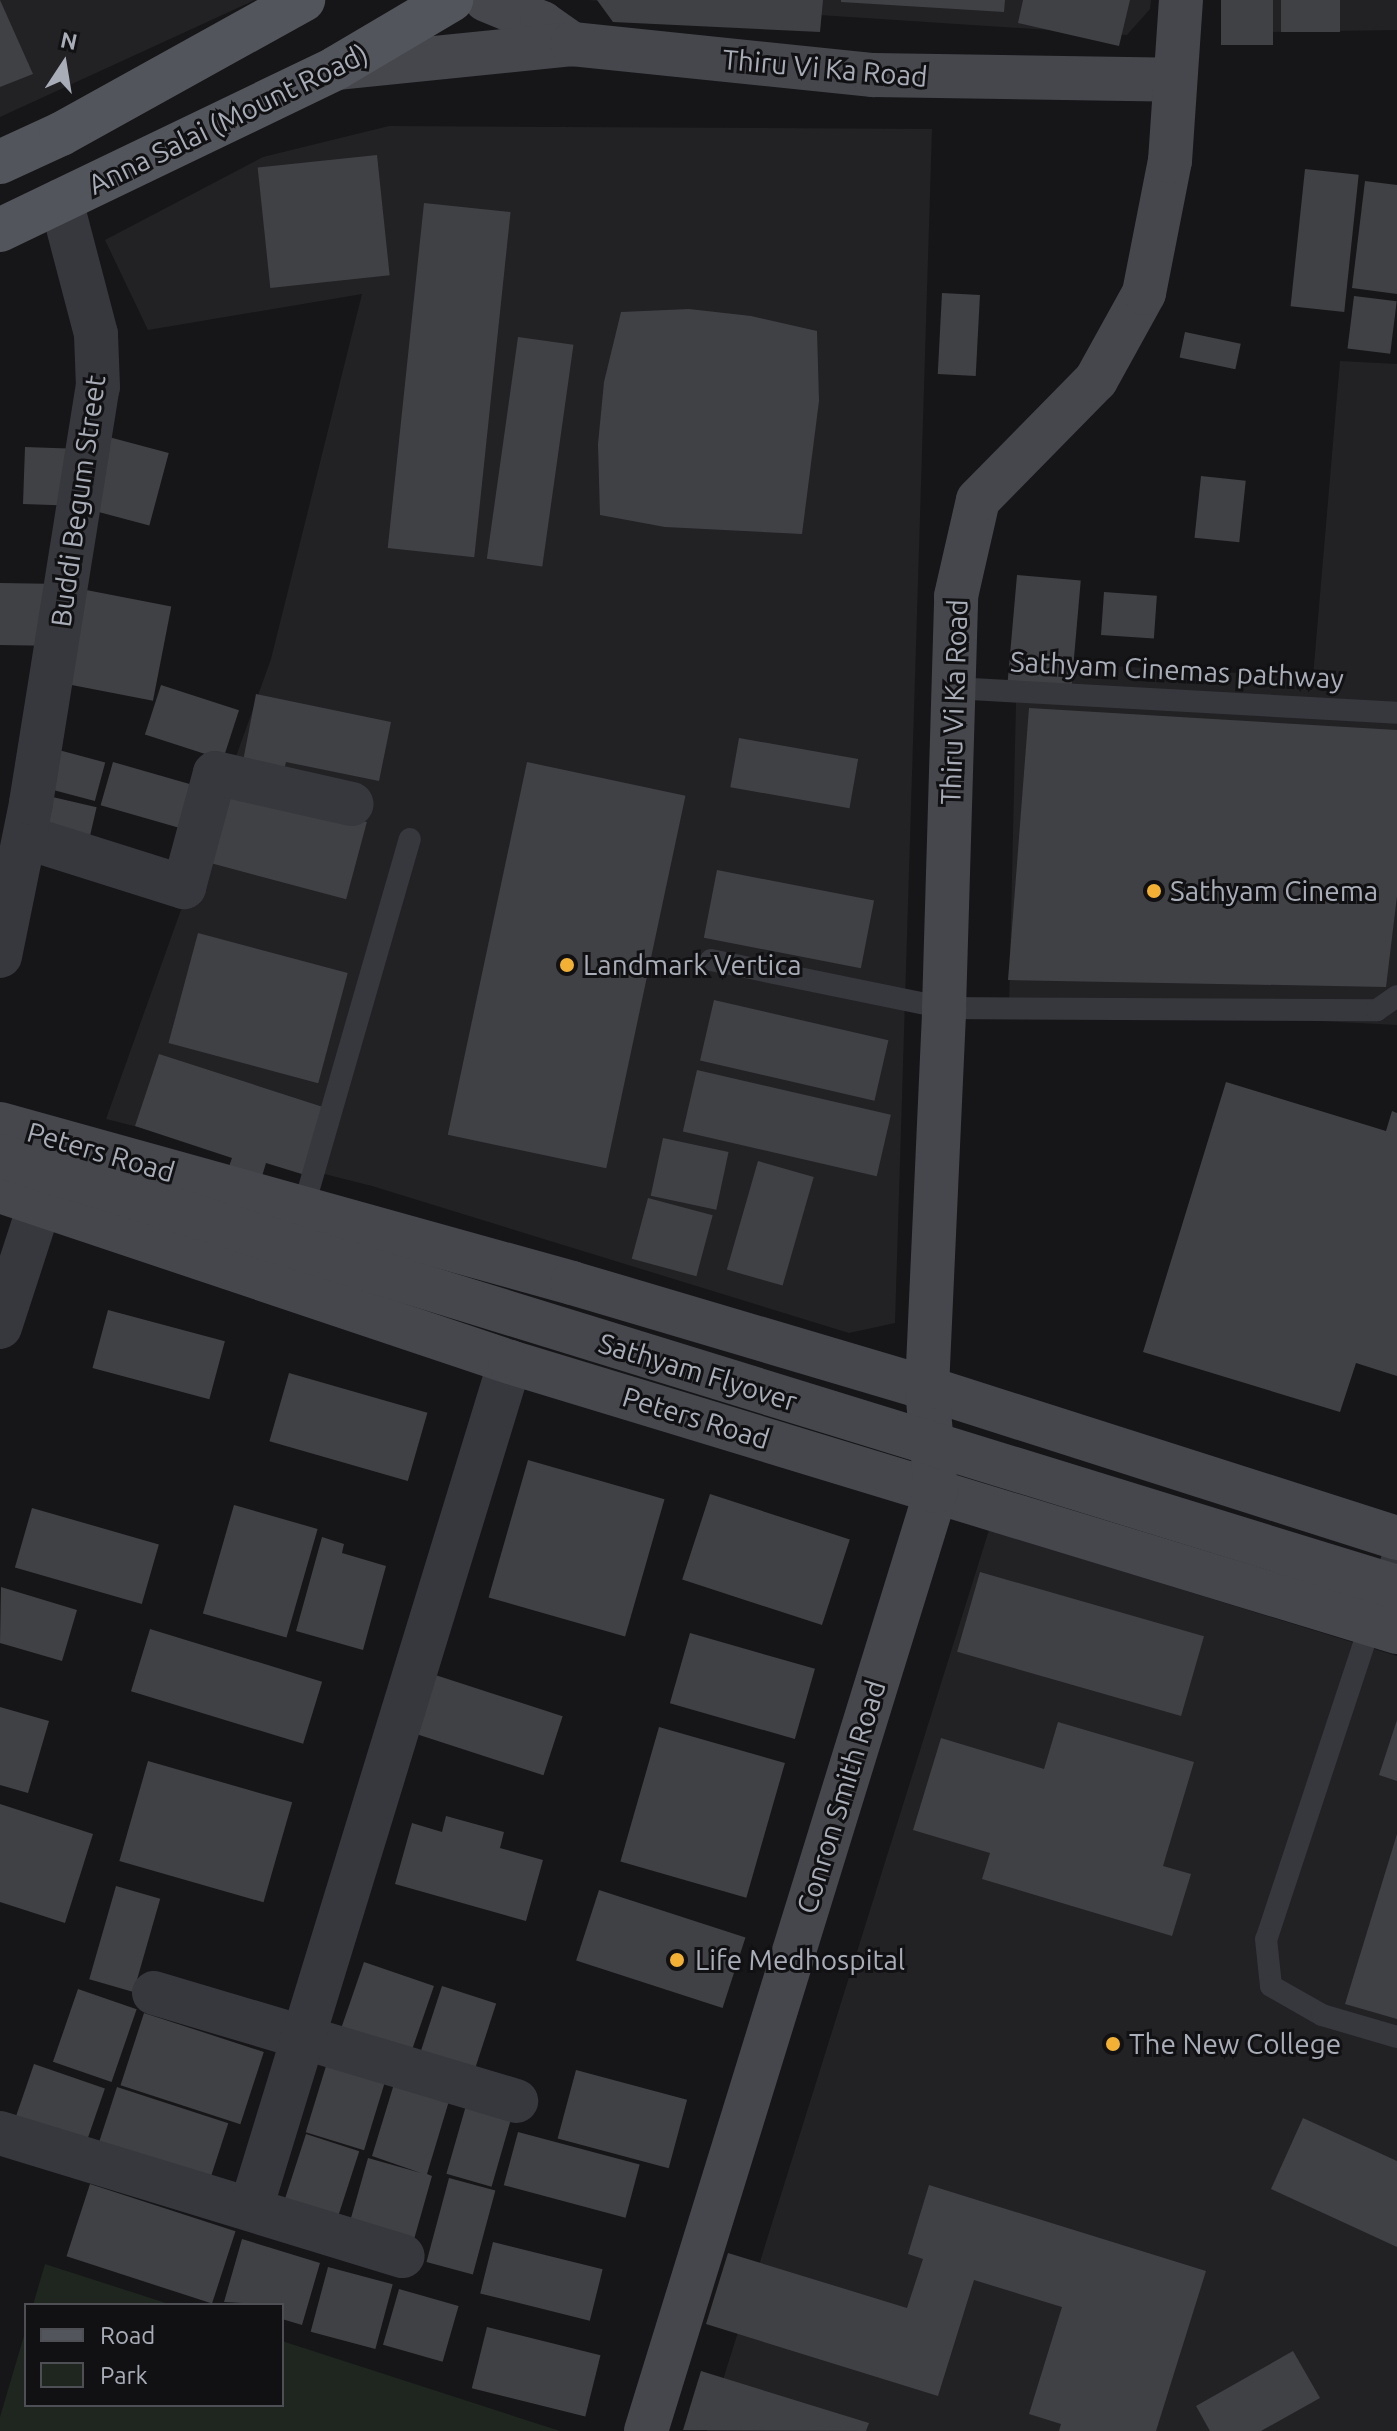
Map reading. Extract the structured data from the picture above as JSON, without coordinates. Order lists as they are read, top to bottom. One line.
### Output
{"streets":{"main road":["Thiru Vi Ka Road","Anna Salai (Mount Road)","Peters Road","Sathyam Flyover","Conron Smith Road"],"street":["Buddi Begum Street"],"lane":["Sathyam Cinemas pathway"]},"crossings":[["Thiru Vi Ka Road","Anna Salai (Mount Road)"],["Thiru Vi Ka Road","Sathyam Cinemas pathway"],["Thiru Vi Ka Road","Peters Road"],["Thiru Vi Ka Road","Conron Smith Road"],["Anna Salai (Mount Road)","Buddi Begum Street"],["Peters Road","Conron Smith Road"]],"places":["Sathyam Cinema","Landmark Vertica","Life Medhospital","The New College"],"legend":["Road","Park"],"north":"top"}
